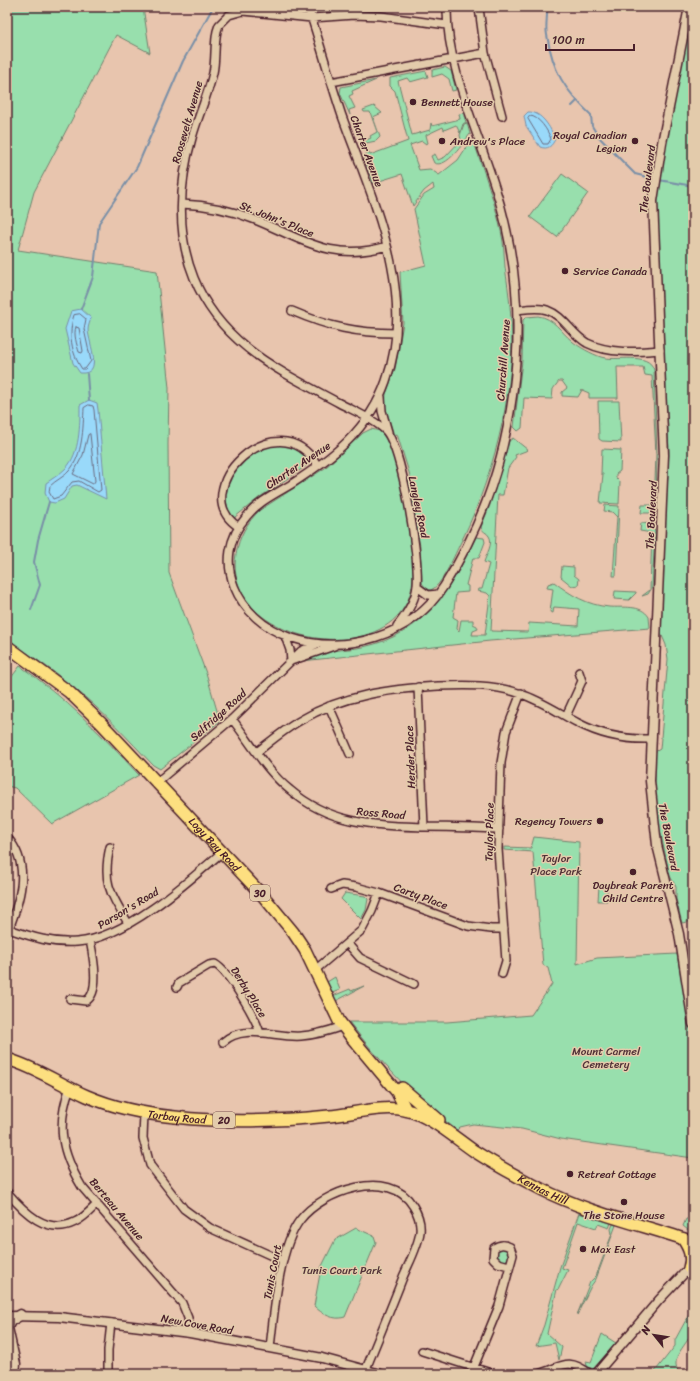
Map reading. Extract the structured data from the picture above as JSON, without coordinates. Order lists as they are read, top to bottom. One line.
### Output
{"streets":{"main road":["Logy Bay Road","30","Torbay Road","20","Kennas Hill"],"street":["Roosevelt Avenue","Charter Avenue","The Boulevard","St. John's Place","Churchill Avenue","Langley Road","Selfridge Road","Herder Place","Ross Road","Taylor Place","Carty Place","Parson's Road","Derby Place","Berteau Avenue","Tunis Court","New Cove Road"]},"crossings":[["Roosevelt Avenue","Charter Avenue"],["Roosevelt Avenue","St. John's Place"],["Roosevelt Avenue","Churchill Avenue"],["Charter Avenue","St. John's Place"],["Charter Avenue","Churchill Avenue"],["Charter Avenue","Langley Road"],["Charter Avenue","Selfridge Road"],["Churchill Avenue","Langley Road"],["Churchill Avenue","Selfridge Road"],["Selfridge Road","Ross Road"],["Selfridge Road","Logy Bay Road"],["Herder Place","Ross Road"],["Ross Road","Taylor Place"],["Taylor Place","Carty Place"],["Logy Bay Road","Parson's Road"],["Logy Bay Road","Torbay Road"],["Logy Bay Road","Kennas Hill"],["Torbay Road","Kennas Hill"],["Torbay Road","Berteau Avenue"],["Berteau Avenue","New Cove Road"],["Tunis Court","New Cove Road"]],"parks":["Taylor Place Park","Mount Carmel Cemetery","Tunis Court Park"],"places":["Bennett House","Andrew's Place","Royal Canadian Legion","Service Canada","Regency Towers","Daybreak Parent Child Centre","Retreat Cottage","The Stone House","Max East"],"scale_bar":"100 m","north":"top left"}
